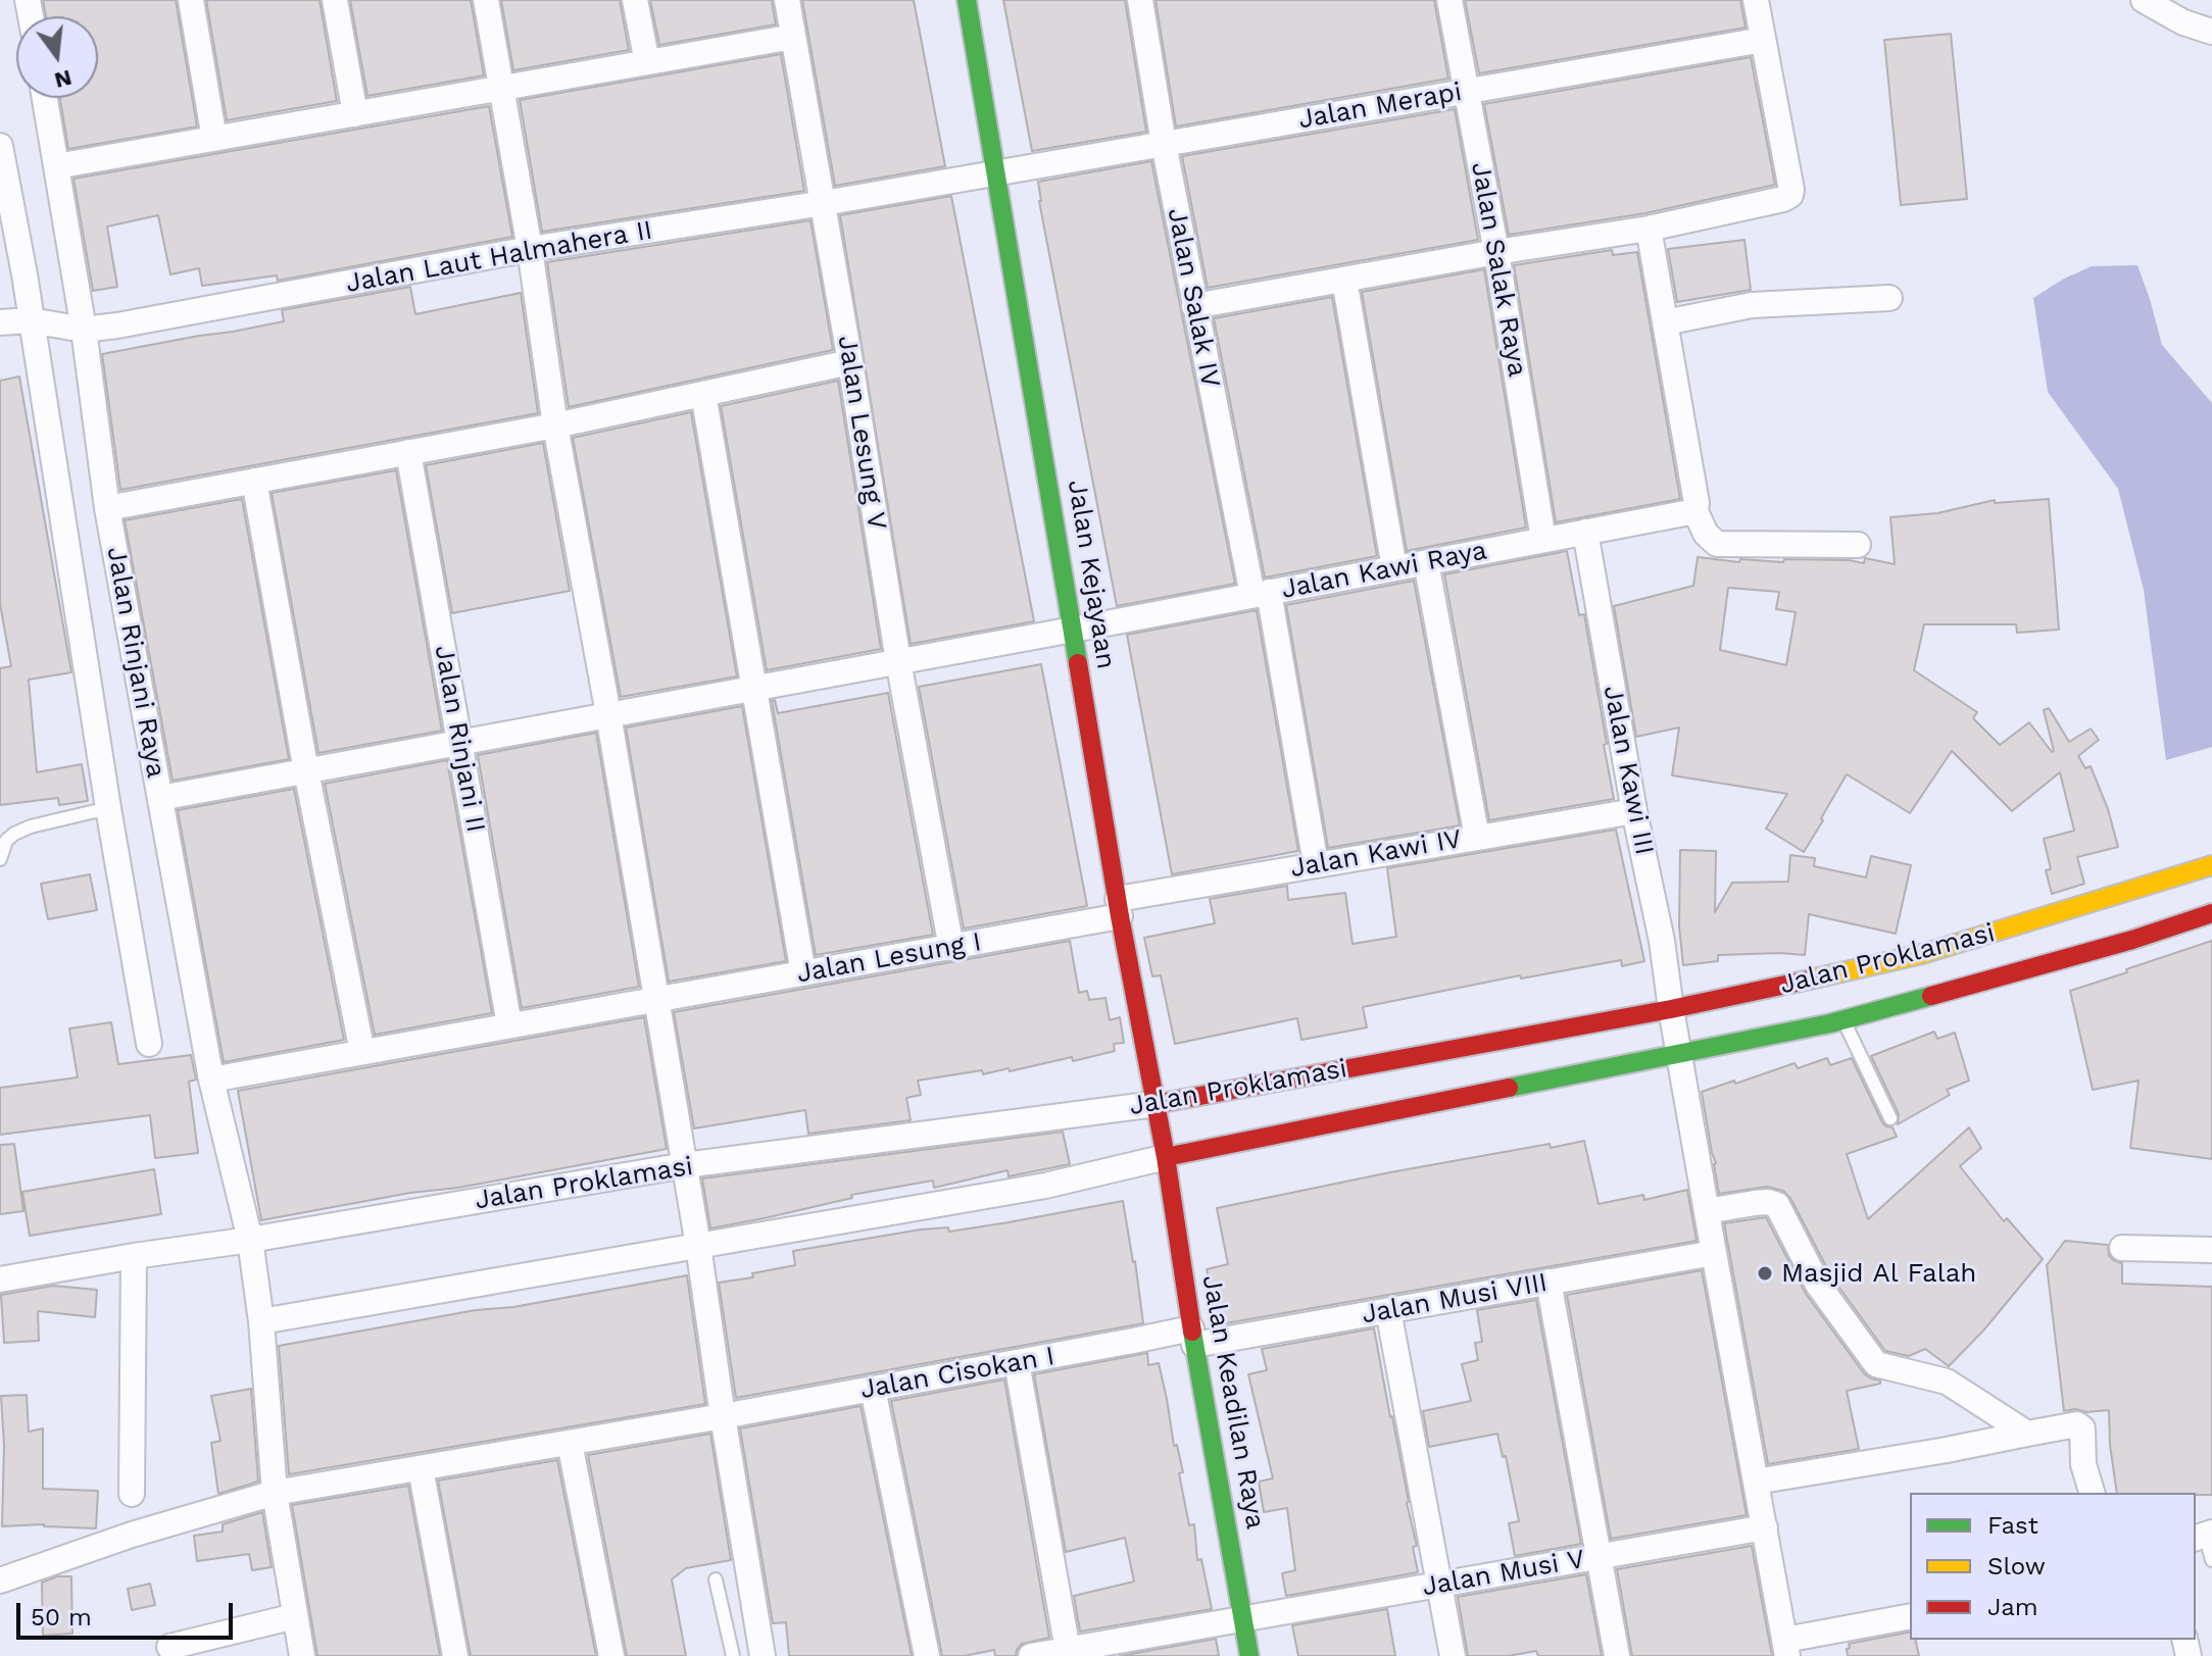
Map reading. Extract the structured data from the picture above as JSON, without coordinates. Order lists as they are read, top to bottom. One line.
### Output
{"streets":{"street":["Jalan Merapi","Jalan Laut Halmahera II","Jalan Salak Raya","Jalan Salak IV","Jalan Lesung V","Jalan Kawi Raya","Jalan Kejayaan","Jalan Rinjani Raya","Jalan Rinjani II","Jalan Kawi III","Jalan Kawi IV","Jalan Lesung I","Jalan Proklamasi","Jalan Musi VIII","Jalan Cisokan I","Jalan Keadilan Raya","Jalan Musi V"]},"crossings":[["Jalan Merapi","Jalan Laut Halmahera II"],["Jalan Merapi","Jalan Salak Raya"],["Jalan Merapi","Jalan Salak IV"],["Jalan Merapi","Jalan Kejayaan"],["Jalan Laut Halmahera II","Jalan Lesung V"],["Jalan Laut Halmahera II","Jalan Kejayaan"],["Jalan Laut Halmahera II","Jalan Rinjani Raya"],["Jalan Salak Raya","Jalan Kawi Raya"],["Jalan Salak IV","Jalan Kawi Raya"],["Jalan Salak IV","Jalan Kawi IV"],["Jalan Lesung V","Jalan Kawi Raya"],["Jalan Lesung V","Jalan Lesung I"],["Jalan Kawi Raya","Jalan Kejayaan"],["Jalan Kawi Raya","Jalan Rinjani Raya"],["Jalan Kawi Raya","Jalan Rinjani II"],["Jalan Kawi Raya","Jalan Kawi III"],["Jalan Kejayaan","Jalan Kawi IV"],["Jalan Kejayaan","Jalan Lesung I"],["Jalan Kejayaan","Jalan Proklamasi"],["Jalan Kejayaan","Jalan Keadilan Raya"],["Jalan Rinjani Raya","Jalan Lesung I"],["Jalan Rinjani Raya","Jalan Proklamasi"],["Jalan Rinjani Raya","Jalan Cisokan I"],["Jalan Rinjani II","Jalan Lesung I"],["Jalan Kawi III","Jalan Kawi IV"],["Jalan Kawi III","Jalan Proklamasi"],["Jalan Kawi III","Jalan Musi VIII"],["Jalan Kawi III","Jalan Musi V"],["Jalan Kawi IV","Jalan Lesung I"],["Jalan Proklamasi","Jalan Keadilan Raya"],["Jalan Musi VIII","Jalan Cisokan I"],["Jalan Musi VIII","Jalan Keadilan Raya"],["Jalan Cisokan I","Jalan Keadilan Raya"],["Jalan Keadilan Raya","Jalan Musi V"]],"places":["Masjid Al Falah"],"legend":["Fast","Slow","Jam"],"scale_bar":"50 m","north":"bottom"}
